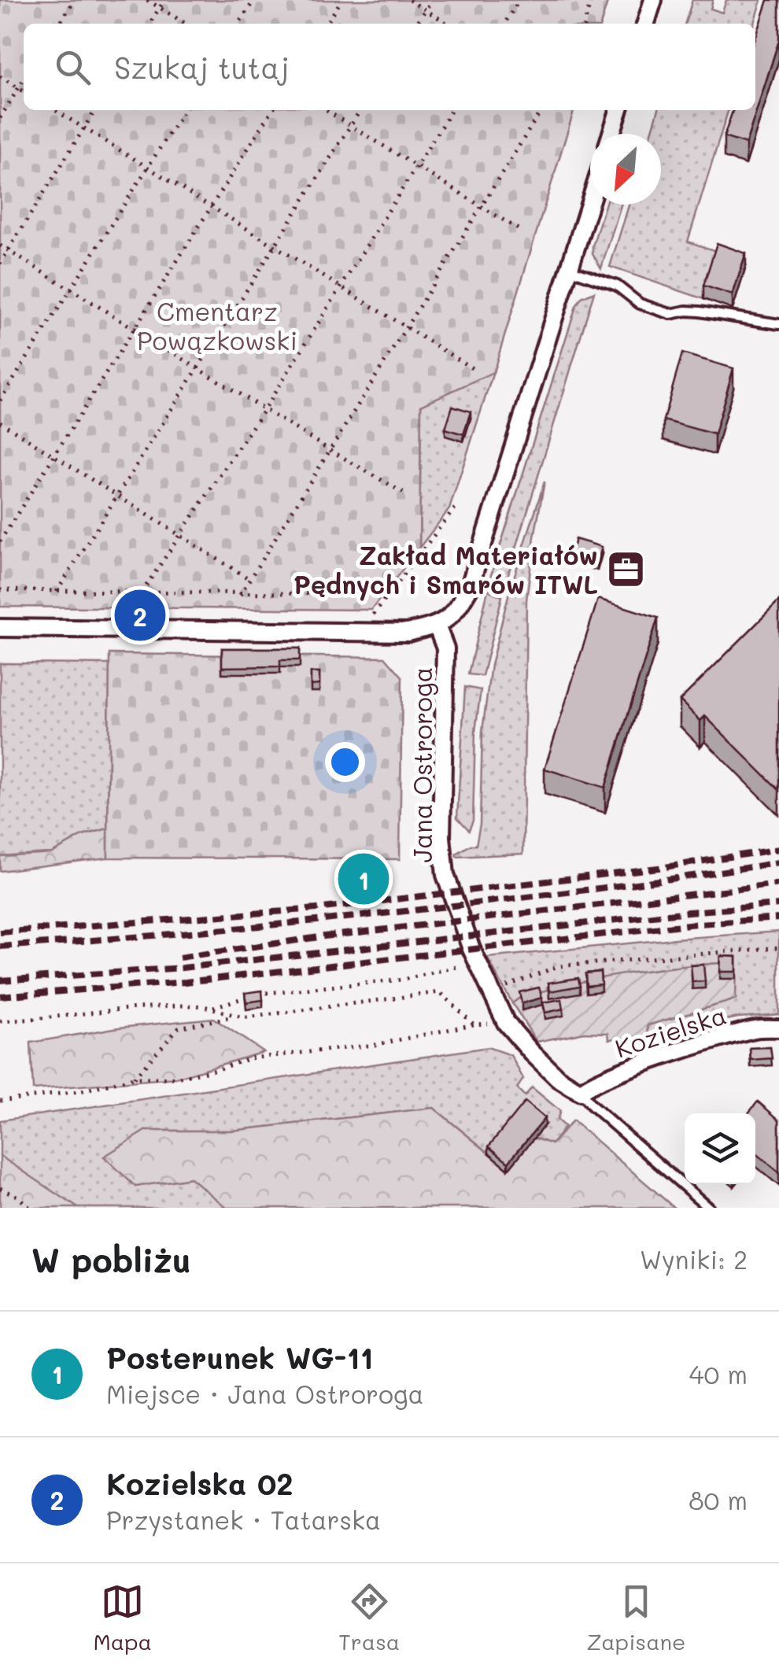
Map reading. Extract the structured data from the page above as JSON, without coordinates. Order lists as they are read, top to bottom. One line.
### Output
{"streets":{"street":["Jana Ostroroga","Kozielska"]},"crossings":[["Jana Ostroroga","Kozielska"]],"parks":["Cmentarz Powązkowski"],"places":{"office":["Zakład Materiałów Pędnych i Smarów ITWL"]},"north":"bottom left","page":{"search":"Szukaj tutaj","pins":["2","1"],"heading":["W pobliżu","Wyniki: 2"],"list":[{"mark":"1","name":"Posterunek WG-11","note":"Miejsce · Jana Ostroroga","value":"40 m"},{"mark":"2","name":"Kozielska 02","note":"Przystanek · Tatarska","value":"80 m"}],"nav":["Mapa","Trasa","Zapisane"]}}
